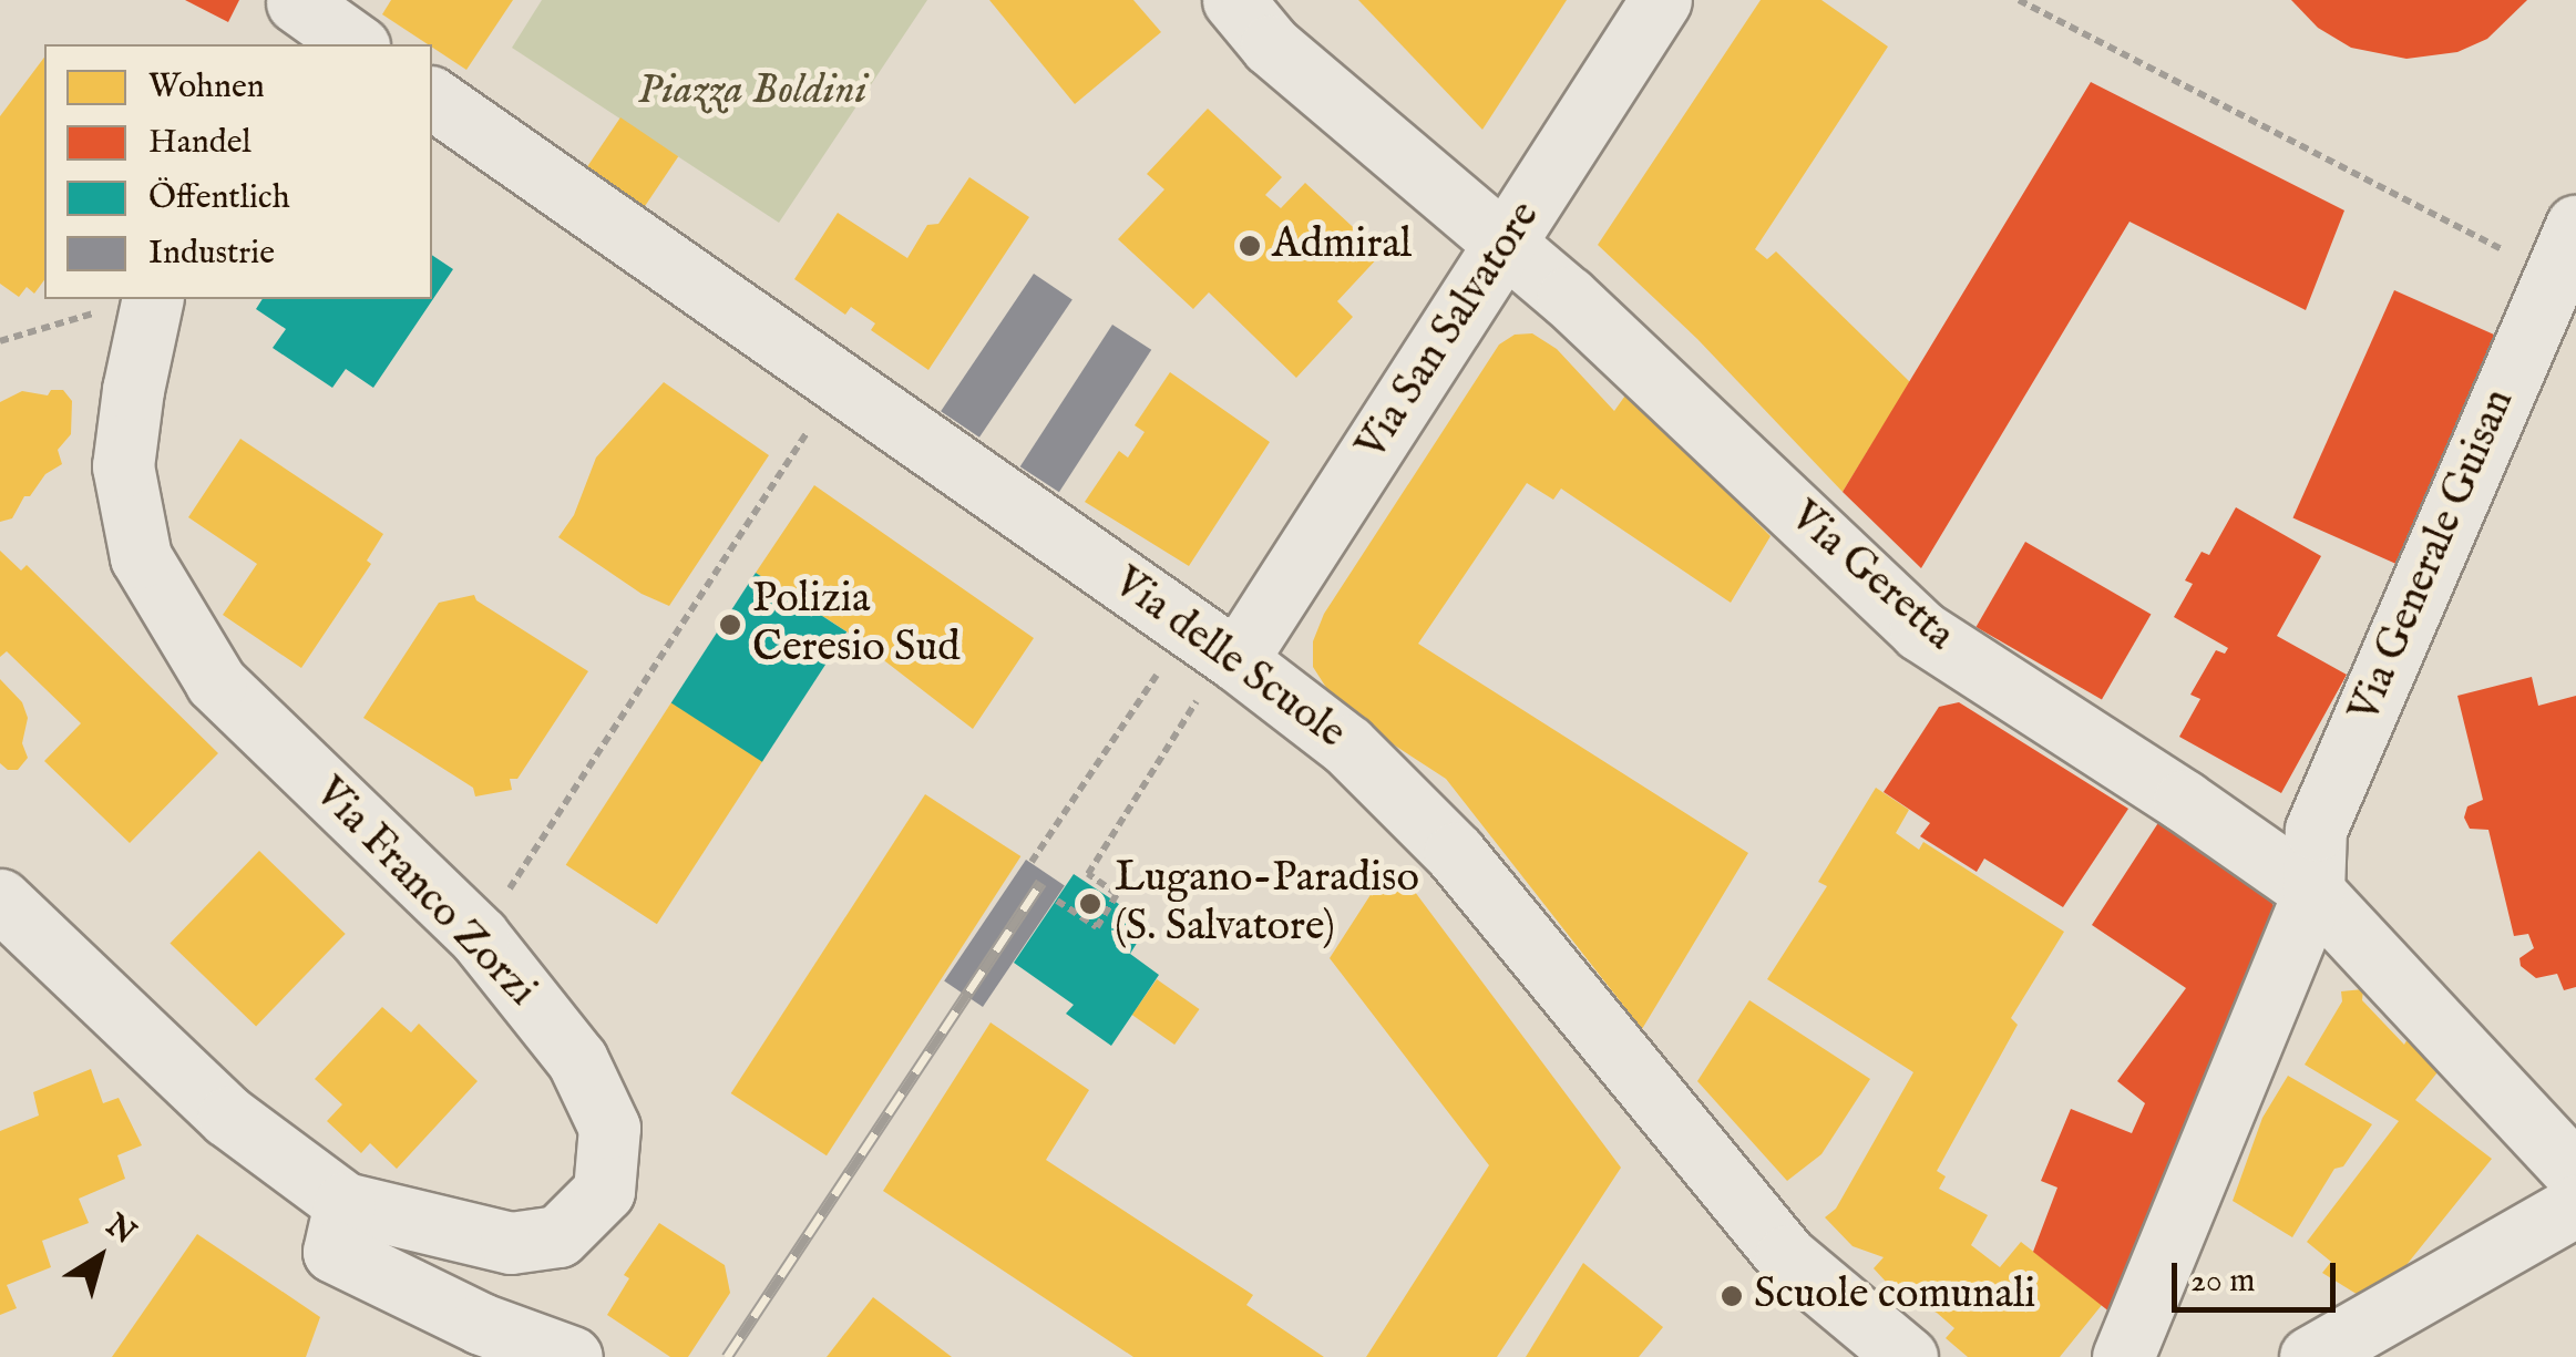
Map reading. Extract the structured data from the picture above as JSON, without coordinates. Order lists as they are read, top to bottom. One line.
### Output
{"streets":{"street":["Via San Salvatore","Via Generale Guisan","Via Geretta","Via delle Scuole","Via Franco Zorzi"]},"crossings":[["Via San Salvatore","Via Geretta"],["Via San Salvatore","Via delle Scuole"],["Via Generale Guisan","Via Geretta"]],"parks":["Piazza Boldini"],"places":["Admiral","Polizia Ceresio Sud","Lugano-Paradiso (S. Salvatore)","Scuole comunali"],"legend":["Wohnen","Handel","Öffentlich","Industrie"],"scale_bar":"20 m","north":"top right"}
